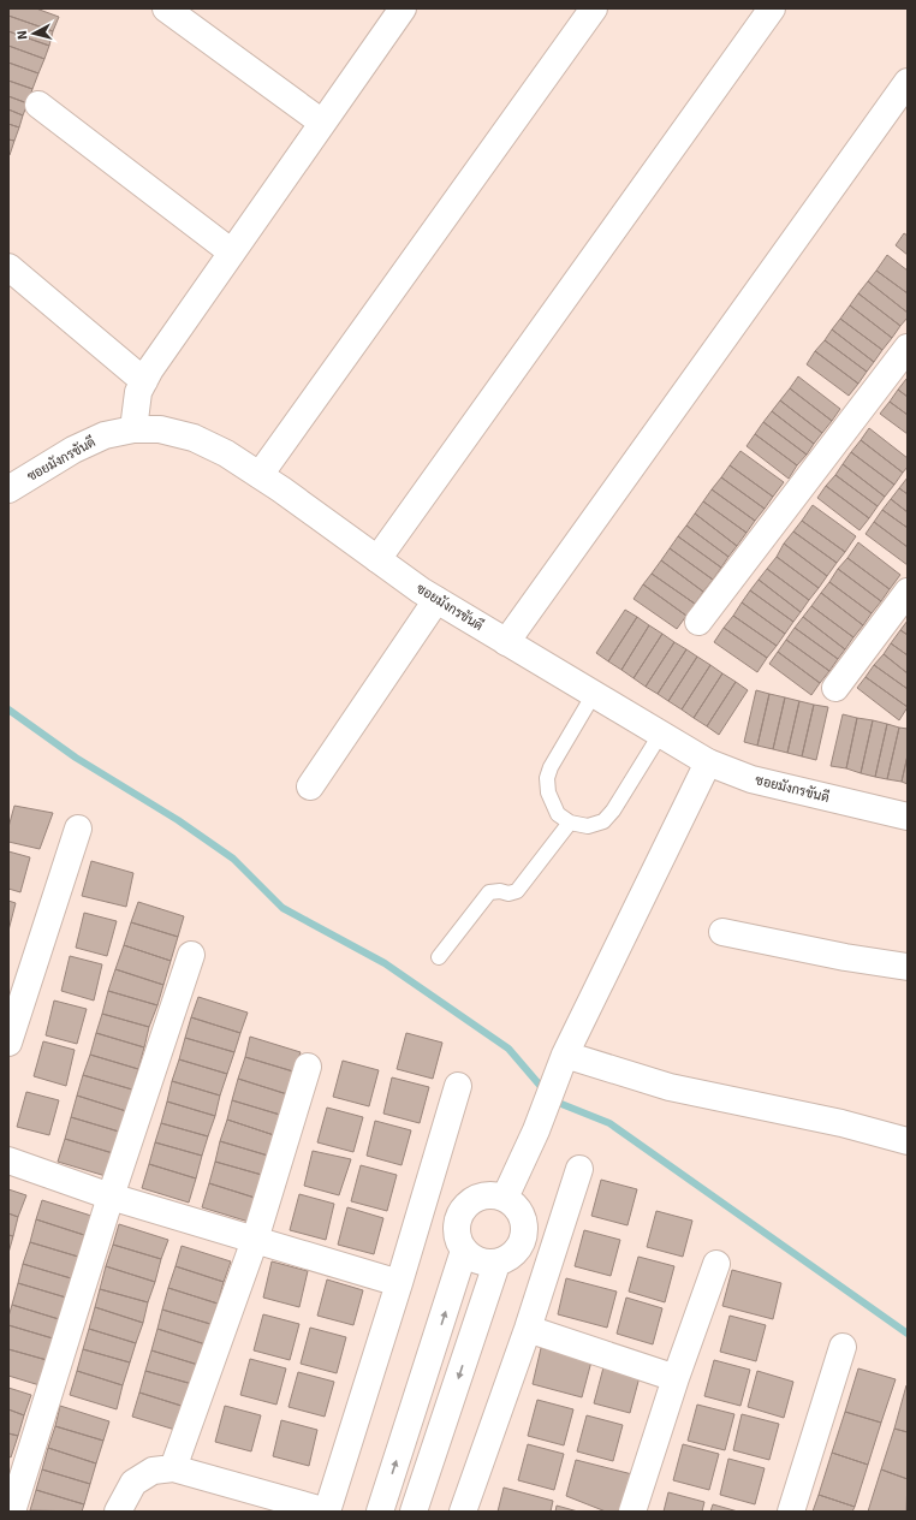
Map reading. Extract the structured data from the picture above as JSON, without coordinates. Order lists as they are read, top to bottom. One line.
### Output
{"streets":{"street":["ซอยมังกรขันดี"]},"north":"left"}
